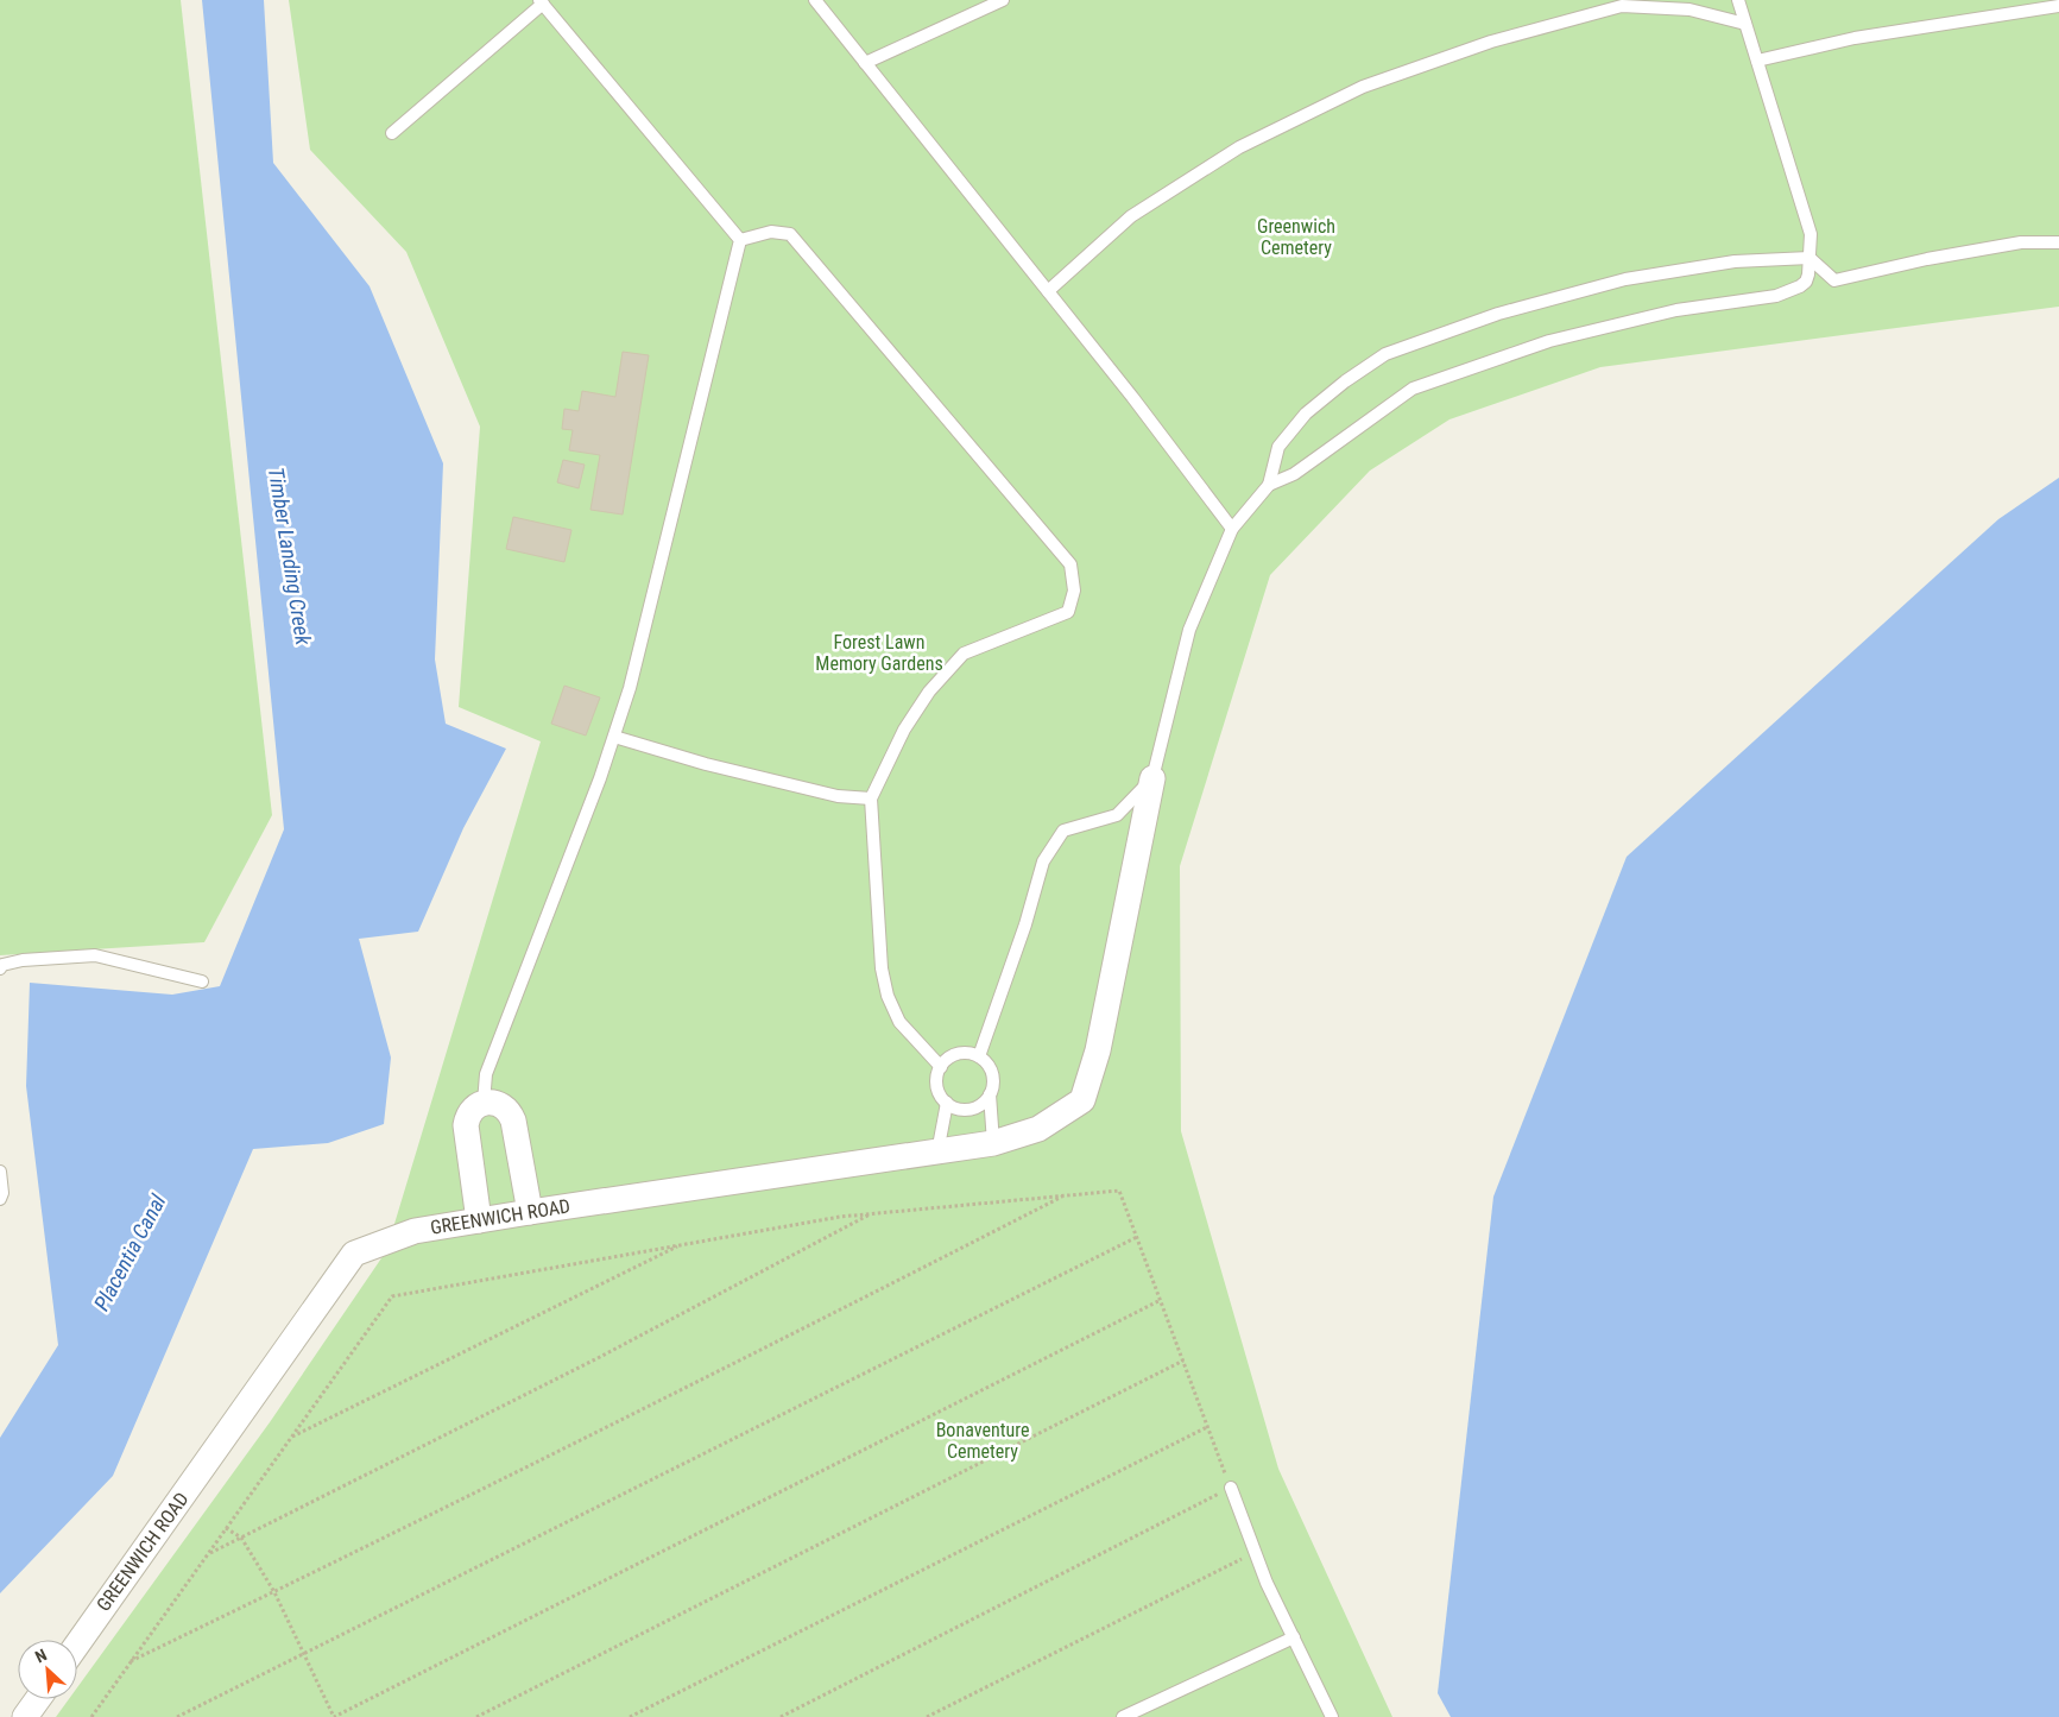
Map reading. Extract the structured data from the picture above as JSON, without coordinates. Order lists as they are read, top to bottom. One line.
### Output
{"streets":{"street":["GREENWICH ROAD"]},"water":["Timber Landing Creek","Placentia Canal"],"parks":["Greenwich Cemetery","Forest Lawn Memory Gardens","Bonaventure Cemetery"],"north":"top left"}
